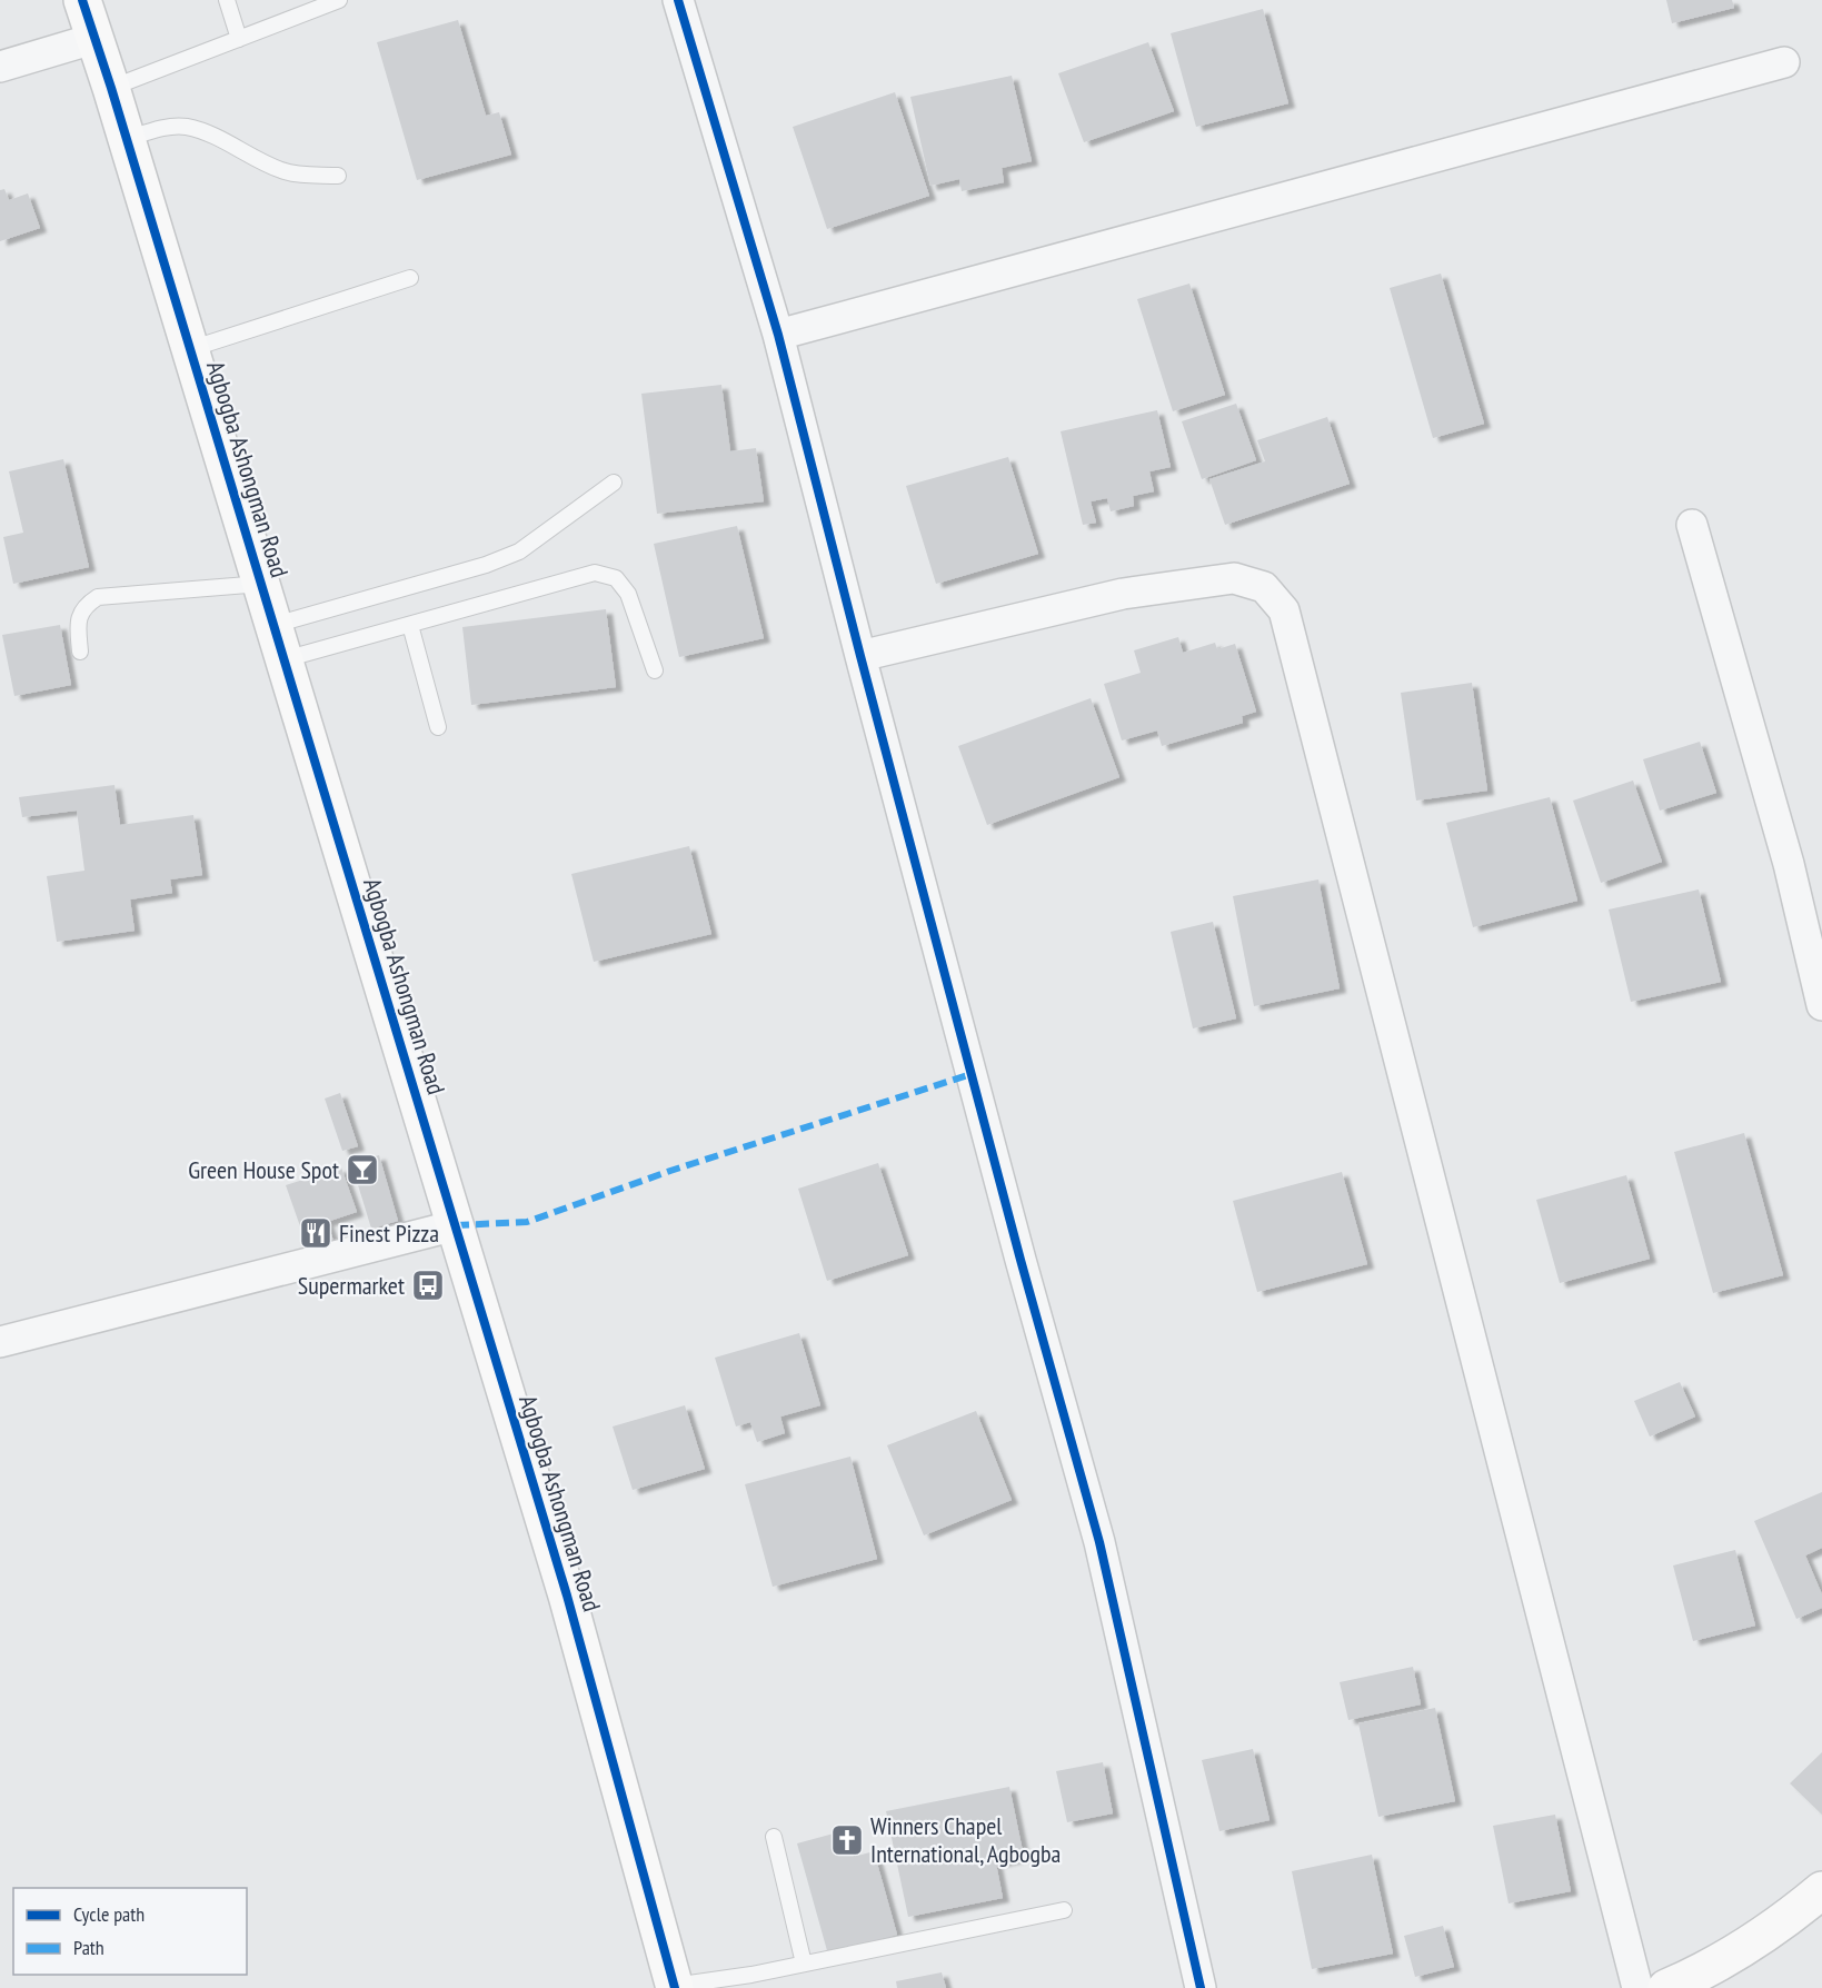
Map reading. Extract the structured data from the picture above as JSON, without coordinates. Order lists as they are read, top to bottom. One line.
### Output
{"streets":{"street":["Agbogba Ashongman Road"]},"places":{"bar":["Green House Spot"],"restaurant":["Finest Pizza"],"bus stop":["Supermarket"],"church":["Winners Chapel International, Agbogba"]},"legend":["Cycle path","Path"]}
